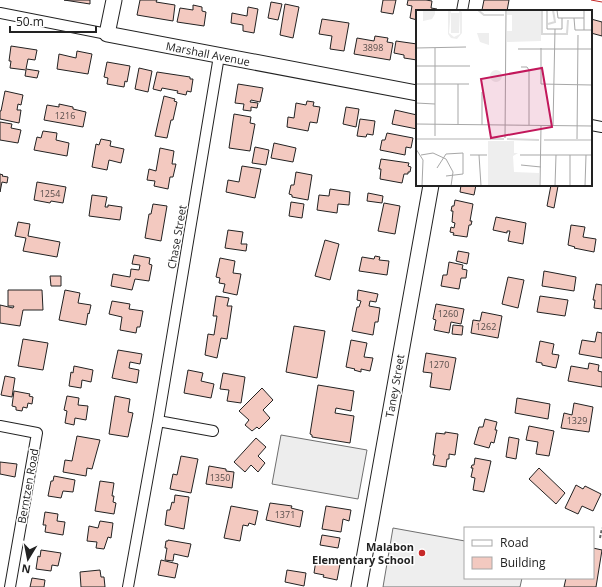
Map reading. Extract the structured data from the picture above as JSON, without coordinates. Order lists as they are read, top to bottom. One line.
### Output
{"streets":{"street":["Marshall Avenue","Chase Street","Taney Street","Berntzen Road"]},"crossings":[["Marshall Avenue","Chase Street"]],"places":["Malabon Elementary School"],"house_numbers":["3898","1216","1254","1260","1262","1270","1329","1350","1371"],"legend":["Road","Building"],"scale_bar":"50 m","north":"bottom"}
